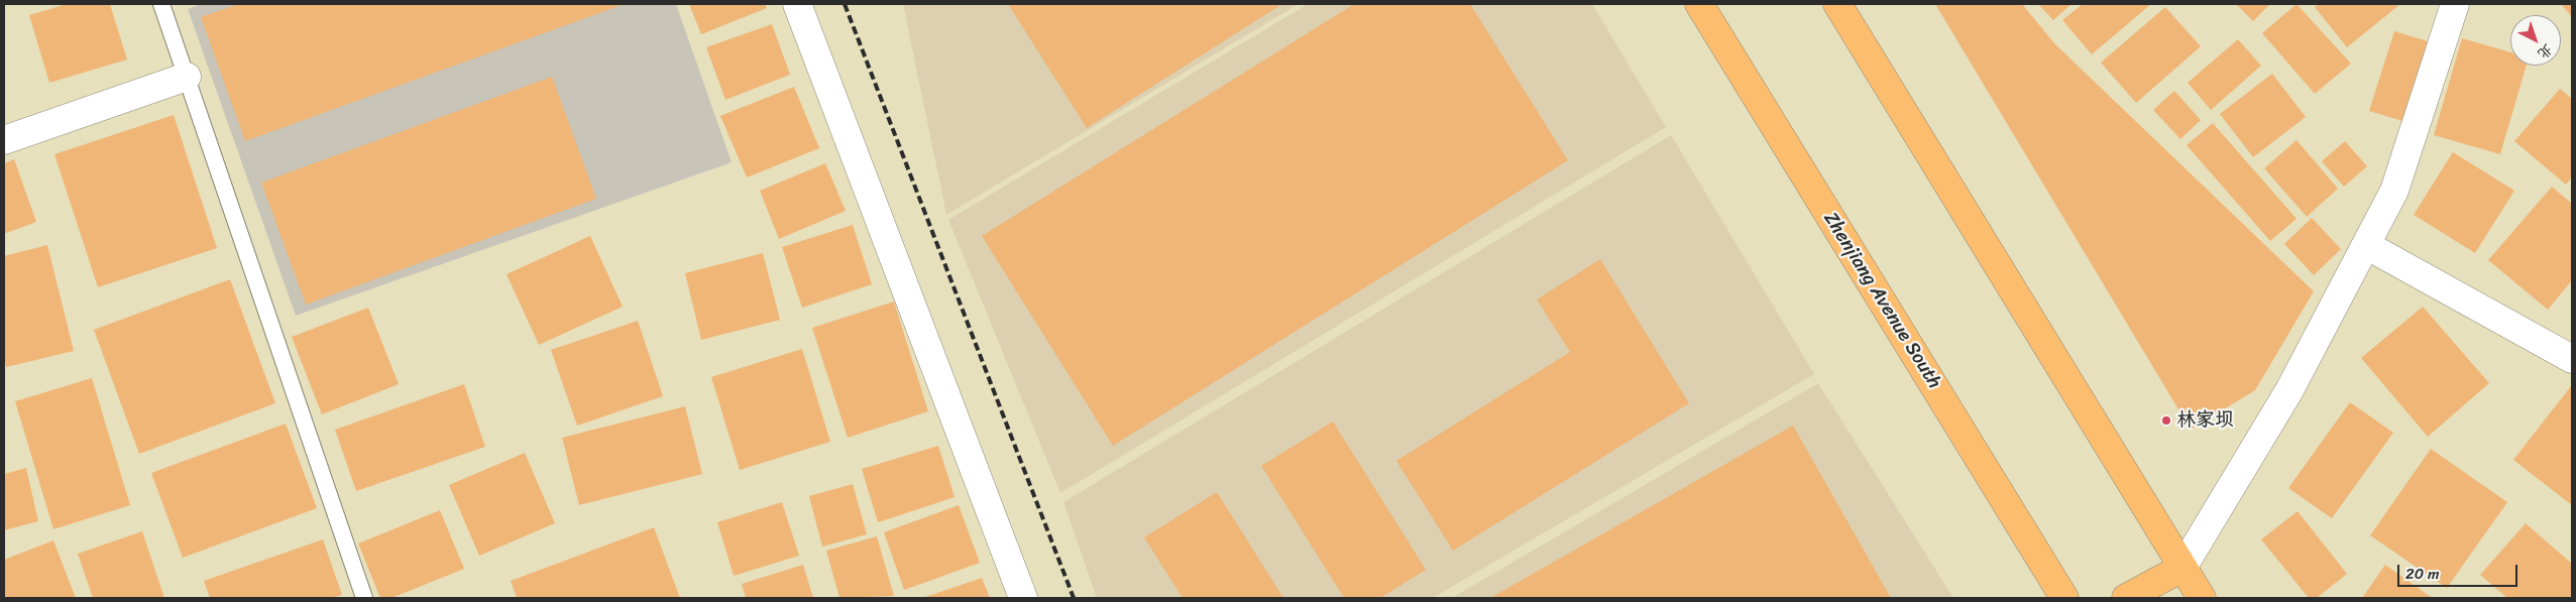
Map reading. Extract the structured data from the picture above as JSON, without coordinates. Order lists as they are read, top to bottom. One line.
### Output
{"streets":{"main road":["Zhenjiang Avenue South"]},"places":["林家坝"],"scale_bar":"20 m","north":"bottom right"}
